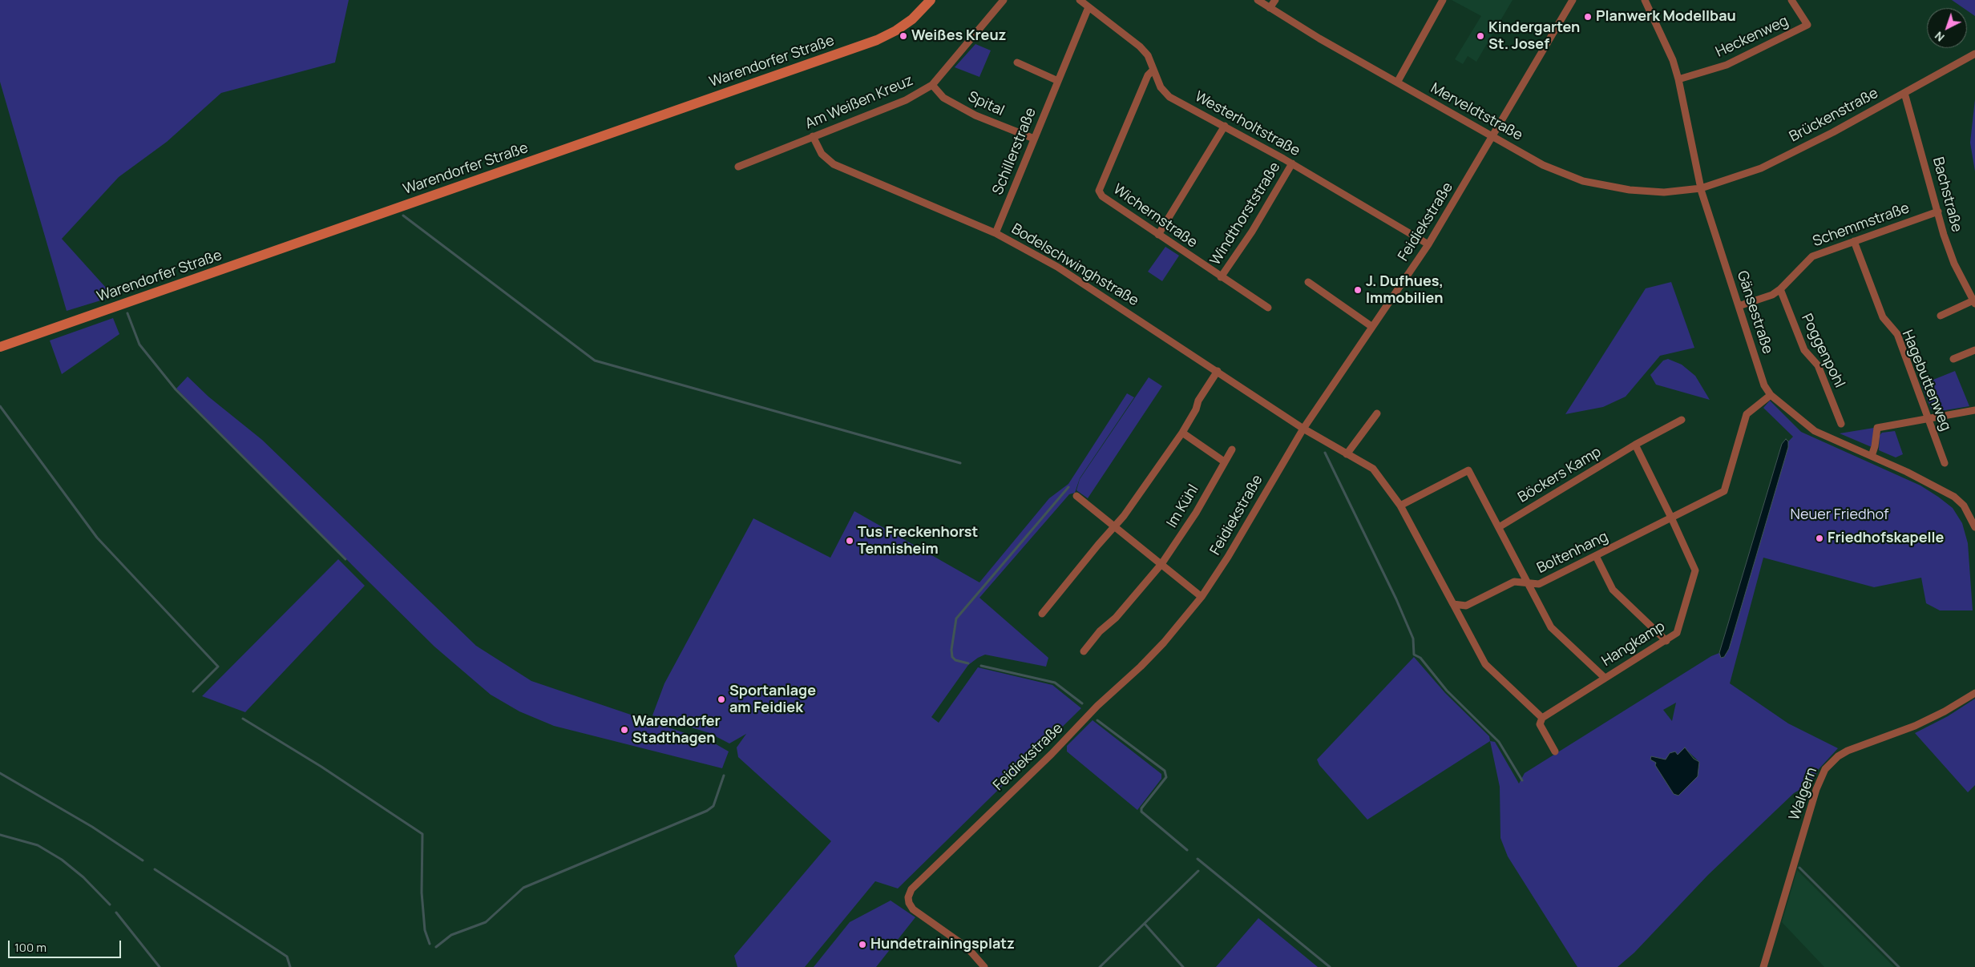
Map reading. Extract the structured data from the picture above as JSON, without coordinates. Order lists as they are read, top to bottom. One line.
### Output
{"streets":{"main road":["Warendorfer Straße"],"street":["Heckenweg","Am Weißen Kreuz","Spital","Merveldtstraße","Brückenstraße","Westerholtstraße","Schillerstraße","Bachstraße","Windthorststraße","Wichernstraße","Feidiekstraße","Schemmstraße","Bodelschwinghstraße","Gänsestraße","Poggenpohl","Hagebuttenweg","Böckers Kamp","Im Kühl","Boltenhang","Hangkamp","Walgern"]},"crossings":[["Heckenweg","Gänsestraße"],["Am Weißen Kreuz","Spital"],["Am Weißen Kreuz","Bodelschwinghstraße"],["Spital","Schillerstraße"],["Merveldtstraße","Brückenstraße"],["Merveldtstraße","Feidiekstraße"],["Merveldtstraße","Gänsestraße"],["Brückenstraße","Bachstraße"],["Brückenstraße","Gänsestraße"],["Westerholtstraße","Schillerstraße"],["Westerholtstraße","Windthorststraße"],["Westerholtstraße","Wichernstraße"],["Westerholtstraße","Feidiekstraße"],["Schillerstraße","Bodelschwinghstraße"],["Bachstraße","Schemmstraße"],["Windthorststraße","Wichernstraße"],["Feidiekstraße","Bodelschwinghstraße"],["Schemmstraße","Gänsestraße"],["Schemmstraße","Poggenpohl"],["Schemmstraße","Hagebuttenweg"],["Gänsestraße","Boltenhang"],["Boltenhang","Hangkamp"]],"parks":["Neuer Friedhof"],"places":["Planwerk Modellbau","Weißes Kreuz","Kindergarten St. Josef","J. Dufhues, Immobilien","Friedhofskapelle","Tus Freckenhorst Tennisheim","Sportanlage am Feidiek","Warendorfer Stadthagen","Hundetrainingsplatz"],"scale_bar":"100 m","north":"bottom left"}
